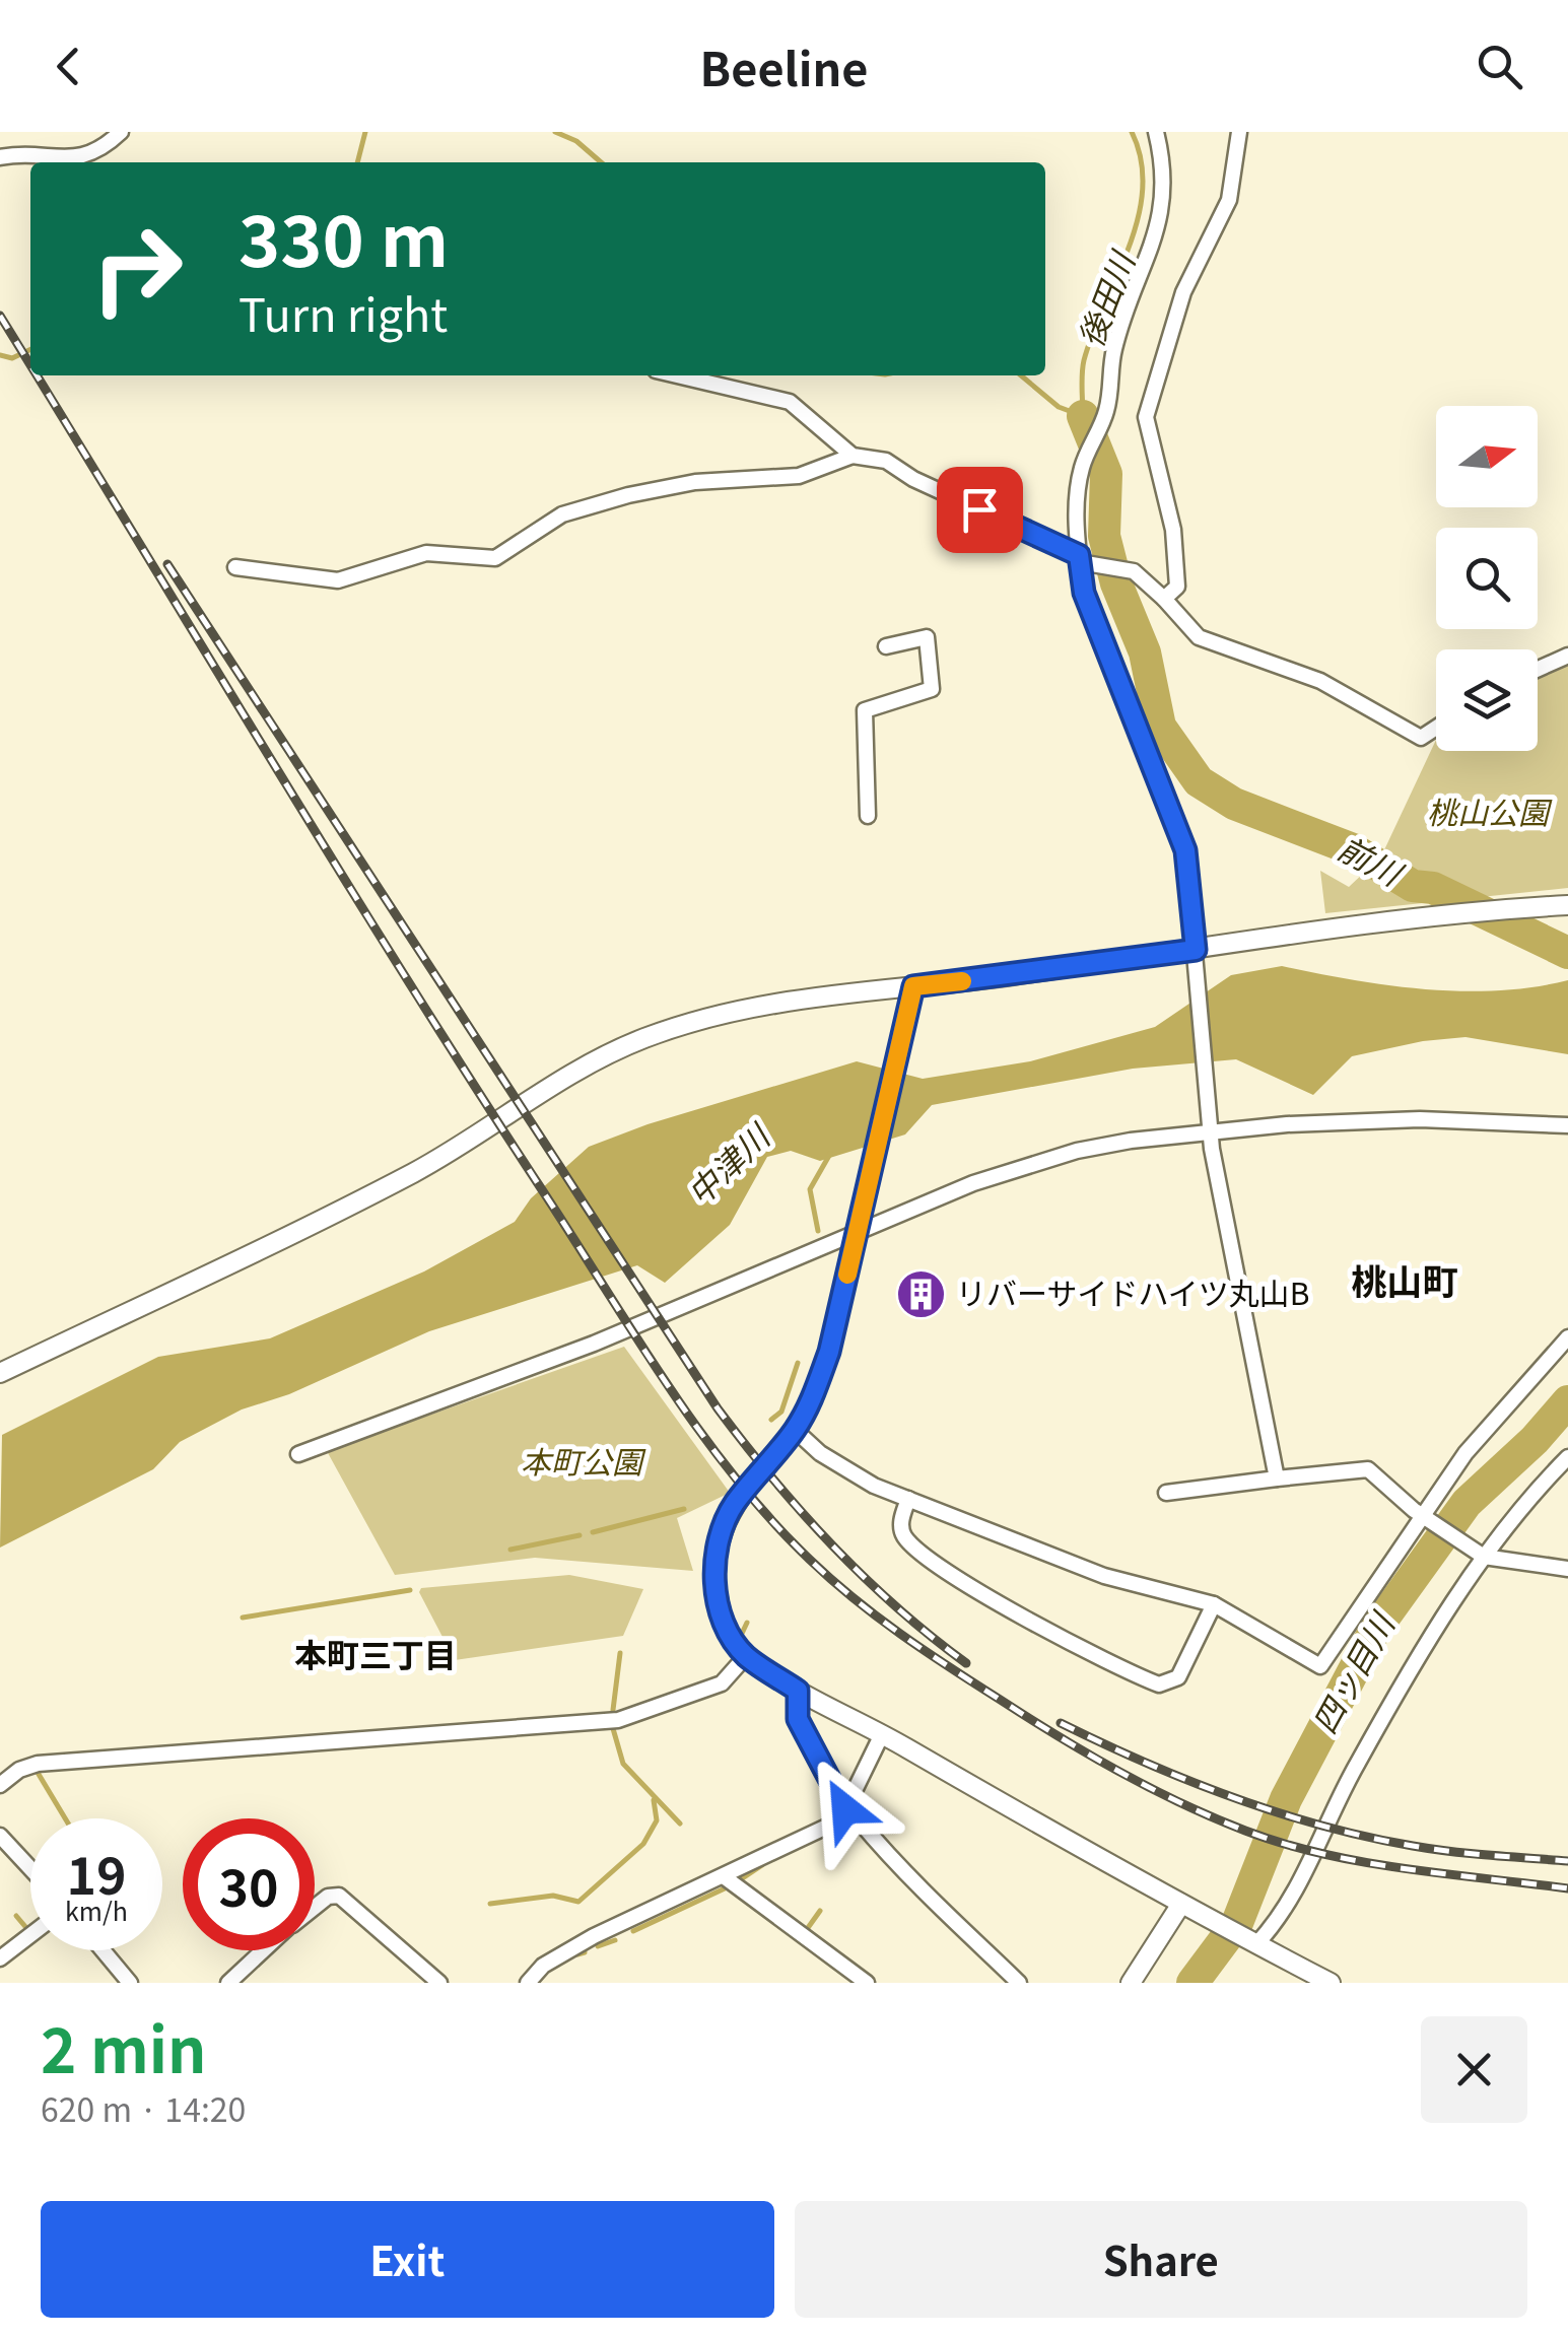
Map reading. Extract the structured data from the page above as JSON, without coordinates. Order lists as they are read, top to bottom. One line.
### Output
{"districts":["桃山町","本町三丁目"],"water":["後田川","前川","中津川","四ッ目川"],"parks":["桃山公園","本町公園"],"places":{"building":["リバーサイドハイツ丸山B"]},"north":"right","page":{"header":"Beeline","turn":["330 m","Turn right"],"speed":"19 km/h","limit":"30","heading":["2 min","620 m · 14:20"],"buttons":["Exit","Share"]}}
